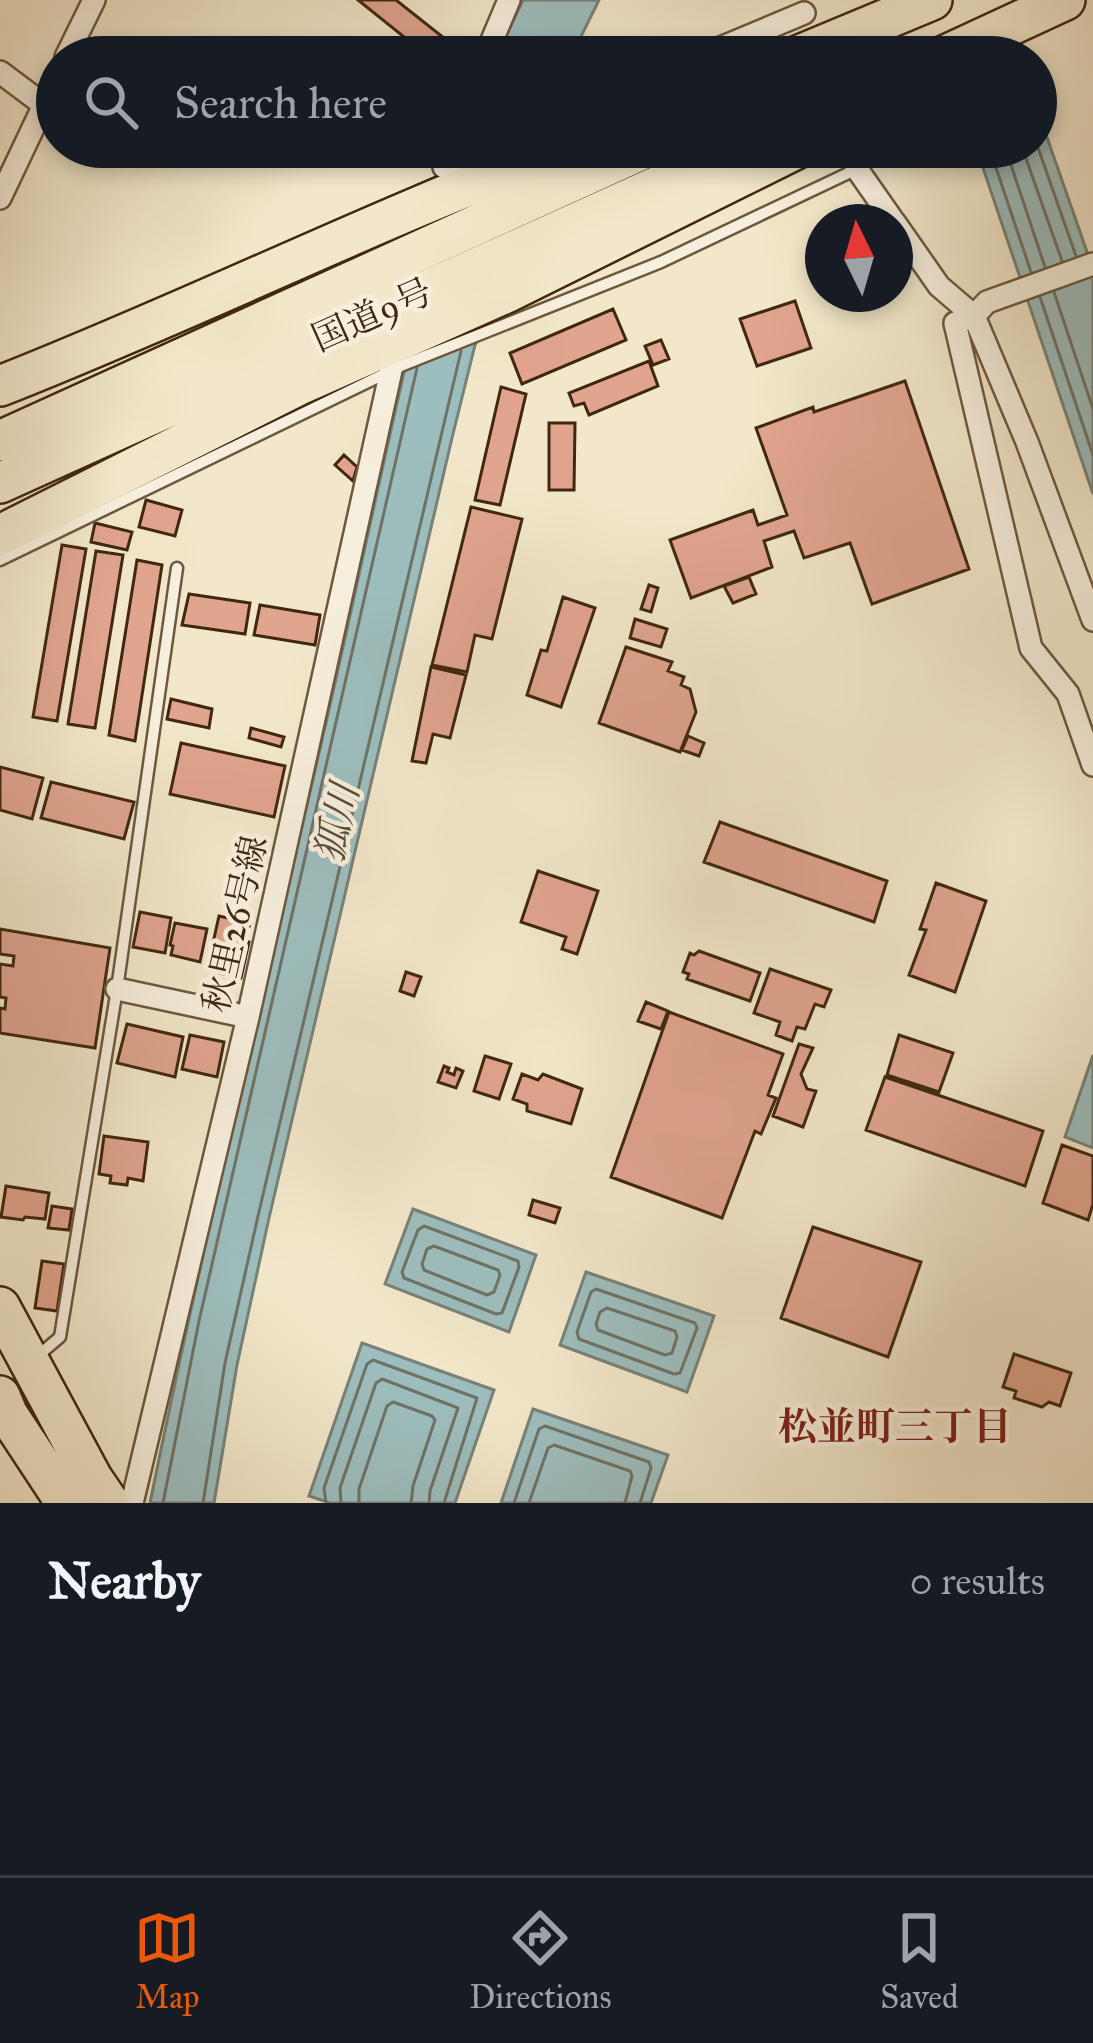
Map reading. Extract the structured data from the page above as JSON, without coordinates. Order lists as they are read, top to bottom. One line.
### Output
{"streets":{"highway":["国道9号"],"street":["秋里26号線"]},"districts":["松並町三丁目"],"water":["狐川"],"north":"top","page":{"search":"Search here","heading":["Nearby","0 results"],"nav":["Map","Directions","Saved"]}}
